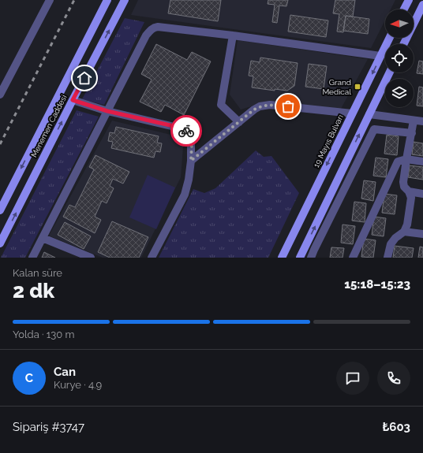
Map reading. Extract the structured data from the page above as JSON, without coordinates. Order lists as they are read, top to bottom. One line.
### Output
{"streets":{"main road":["Menemen Caddesi","19 Mayıs Bulvarı"]},"places":{"transit":["Grand Medical"]},"north":"left","page":{"heading":["2 dk","Kalan süre","15:18–15:23"],"panel":["Can","Kurye · 4.9","Sipariş #3747","₺603"],"bar":"Yolda · 130 m","round":"C"}}
